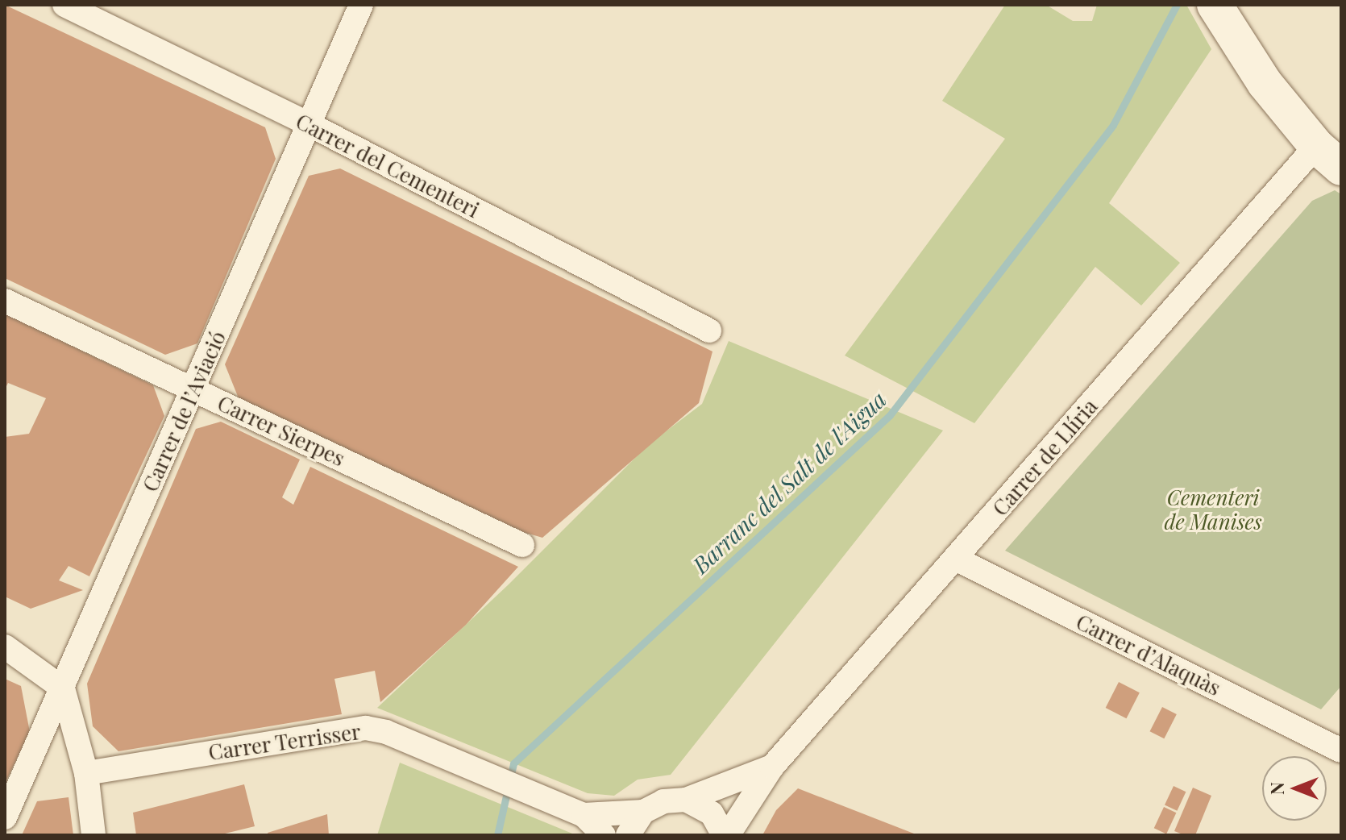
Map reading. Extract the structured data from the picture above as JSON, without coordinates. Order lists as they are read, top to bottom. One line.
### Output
{"streets":{"street":["Carrer del Cementeri","Carrer de l’Aviació","Carrer Sierpes","Carrer de Llíria","Carrer d’Alaquàs","Carrer Terrisser"]},"crossings":[["Carrer del Cementeri","Carrer de l’Aviació"],["Carrer de l’Aviació","Carrer Sierpes"],["Carrer de Llíria","Carrer d’Alaquàs"],["Carrer de Llíria","Carrer Terrisser"]],"water":["Barranc del Salt de l'Aigua"],"parks":["Cementeri de Manises"],"north":"left"}
